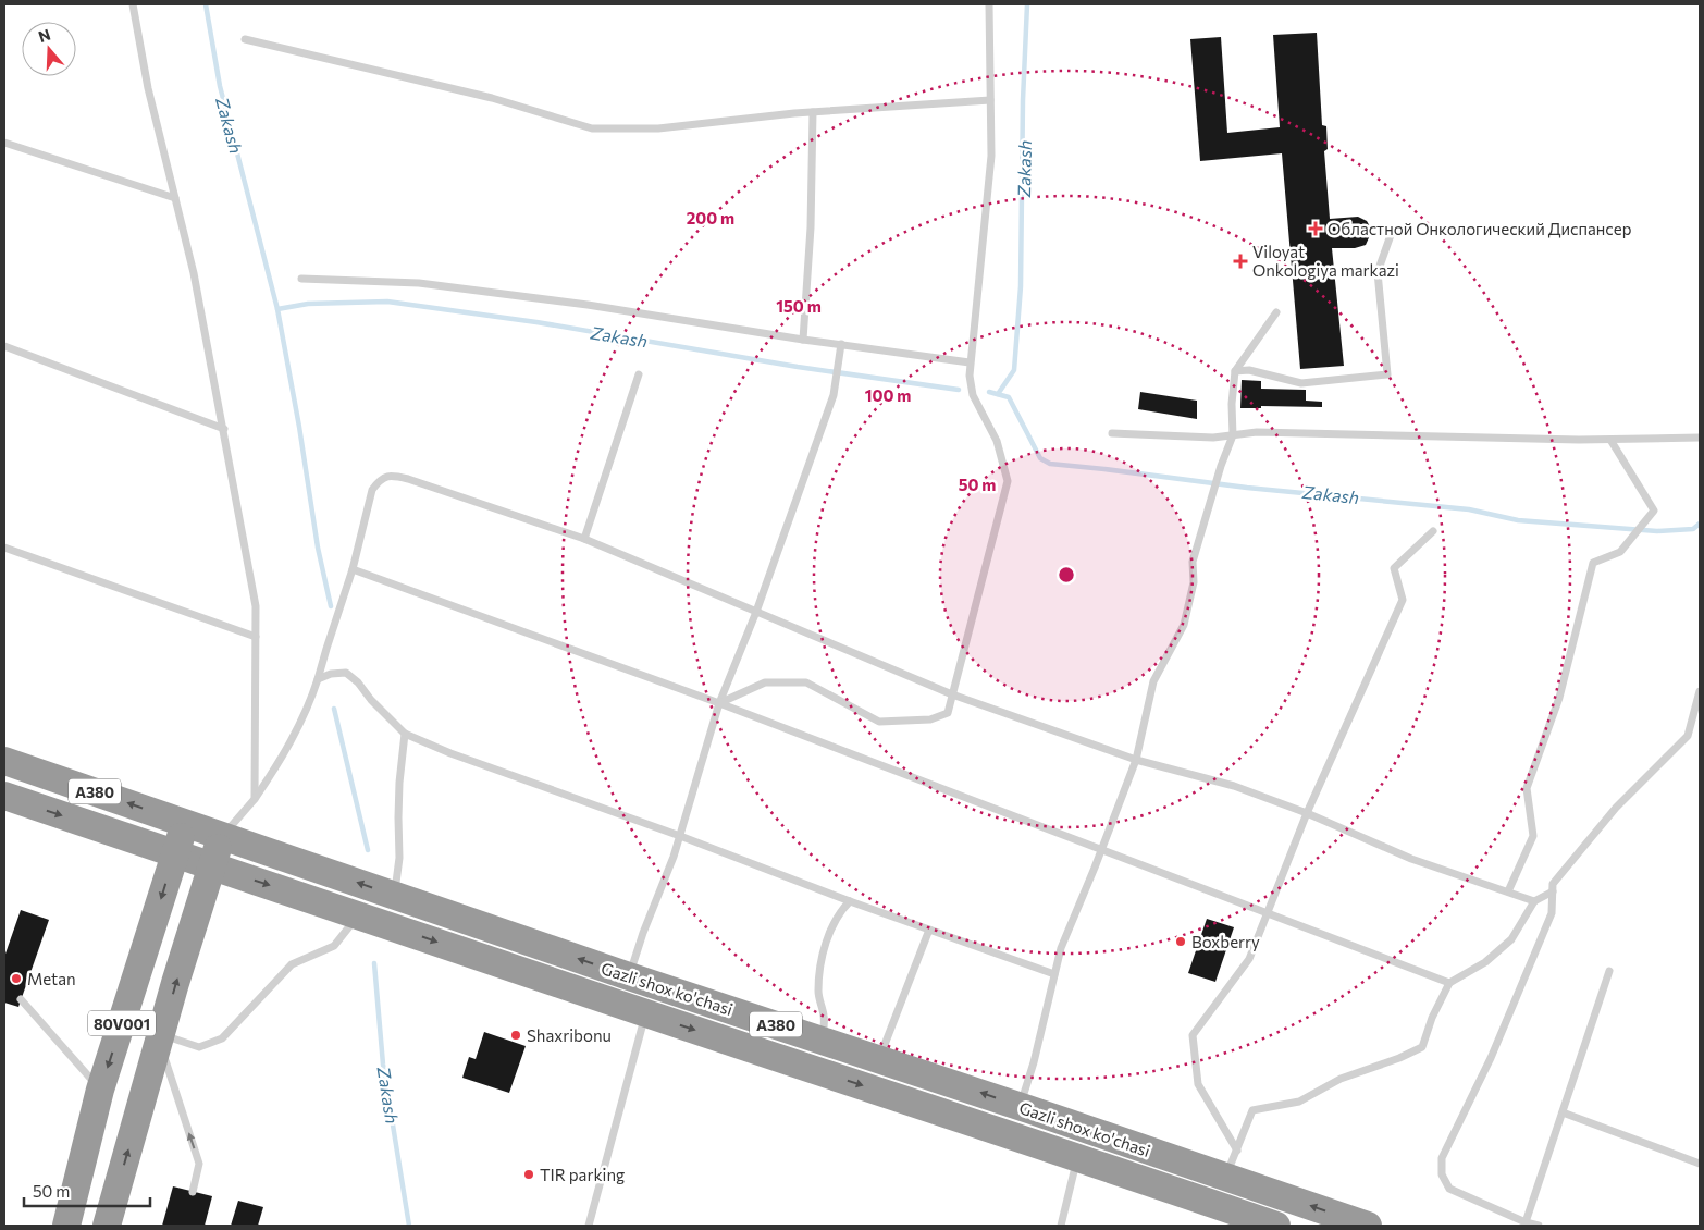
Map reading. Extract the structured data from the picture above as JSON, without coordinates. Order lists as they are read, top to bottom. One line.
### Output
{"streets":{"highway":["A380","Gazli shox ko'chasi","80V001"]},"crossings":[["A380","Gazli shox ko'chasi"],["A380","80V001"],["Gazli shox ko'chasi","80V001"]],"water":["Zakash"],"places":{"health":["Областной Онкологический Диспансер","Viloyat Onkologiya markazi"],"other":["Boxberry","Metan","Shaxribonu","TIR parking"]},"scale_bar":"50 m","north":"top","rings":["200 m","150 m","100 m","50 m"]}
